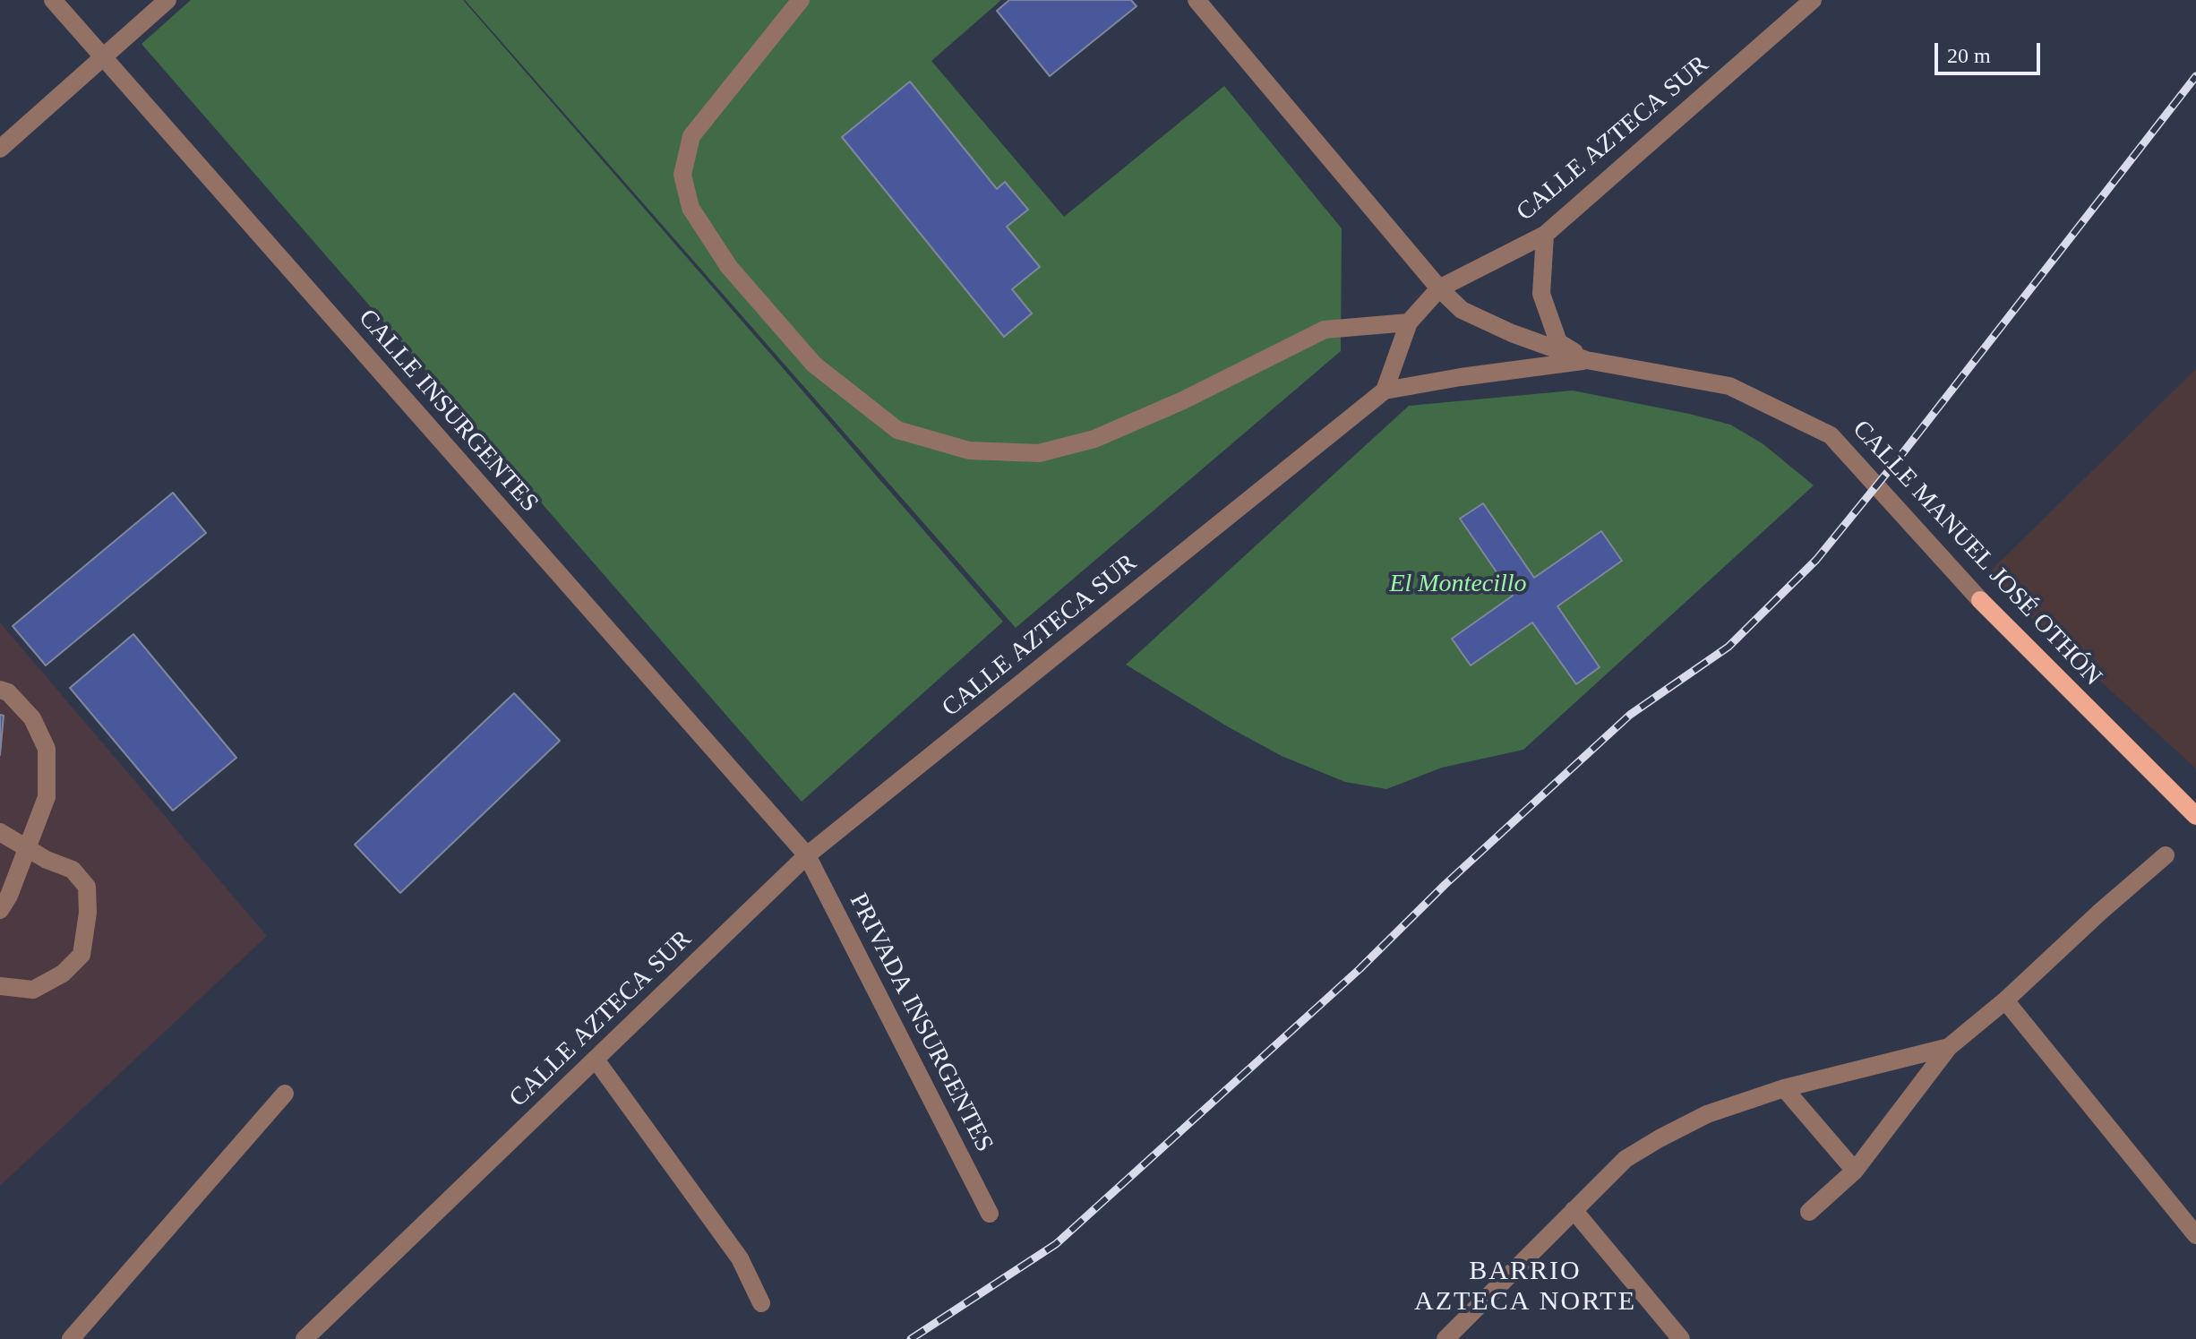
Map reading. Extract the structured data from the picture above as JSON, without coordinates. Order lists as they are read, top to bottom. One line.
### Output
{"streets":{"main road":["CALLE MANUEL JOSÉ OTHÓN"],"street":["CALLE AZTECA SUR","CALLE INSURGENTES","PRIVADA INSURGENTES"]},"crossings":[["CALLE AZTECA SUR","CALLE INSURGENTES"],["CALLE AZTECA SUR","CALLE MANUEL JOSÉ OTHÓN"],["CALLE AZTECA SUR","PRIVADA INSURGENTES"],["CALLE INSURGENTES","PRIVADA INSURGENTES"]],"districts":["BARRIO AZTECA NORTE"],"parks":["El Montecillo"],"scale_bar":"20 m"}
